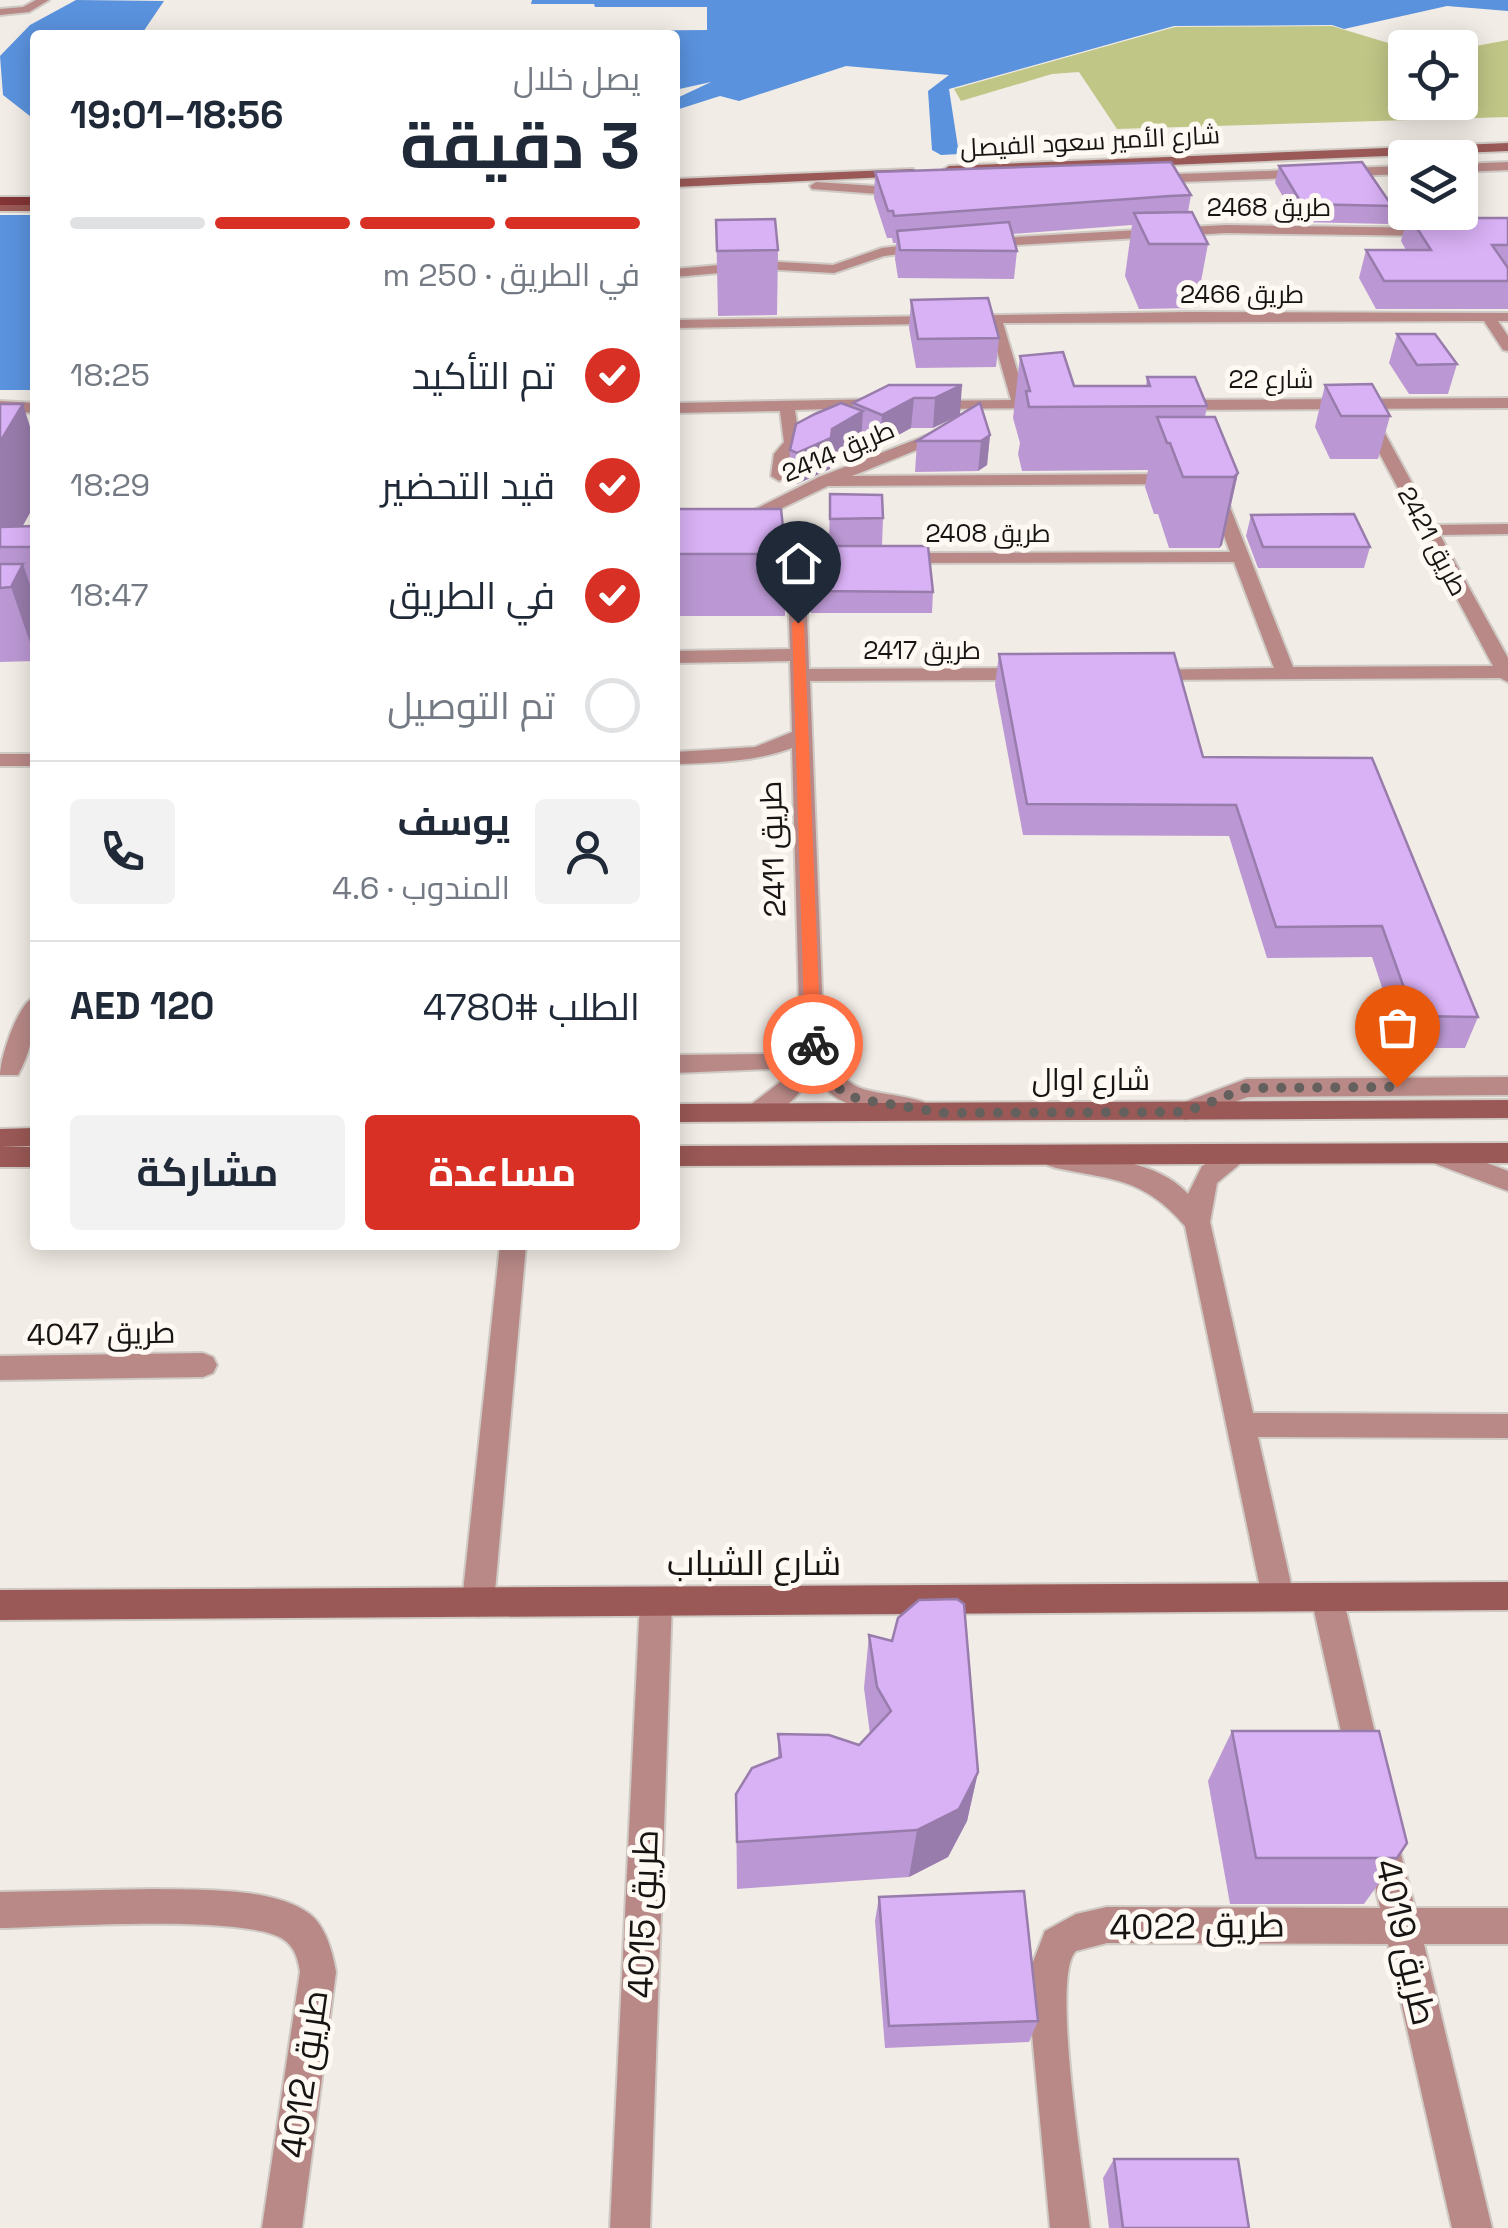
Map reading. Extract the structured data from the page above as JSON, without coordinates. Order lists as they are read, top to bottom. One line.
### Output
{"streets":{"street":["شارع الأمير سعود الفيصل","طريق 2468","طريق 2466","شارع 22","طريق 2414","طريق 2408","طريق 2421","طريق 2417","طريق 2411","شارع اوال","طريق 4047","شارع الشباب","طريق 4015","طريق 4022","طريق 4019","طريق 4012"]},"crossings":[["شارع 22","طريق 2421"],["طريق 2417","طريق 2411"],["طريق 2411","شارع اوال"],["شارع الشباب","طريق 4015"],["شارع الشباب","طريق 4019"],["طريق 4022","طريق 4019"]],"page":{"heading":["3 دقيقة","يصل خلال","18:56–19:01"],"panel":["يوسف","المندوب · 4.6","الطلب #4780","AED 120"],"bar":"في الطريق · 250 m","list":[["تم التأكيد","18:25"],["قيد التحضير","18:29"],["في الطريق","18:47"],"تم التوصيل"],"buttons":["مساعدة","مشاركة"]}}
